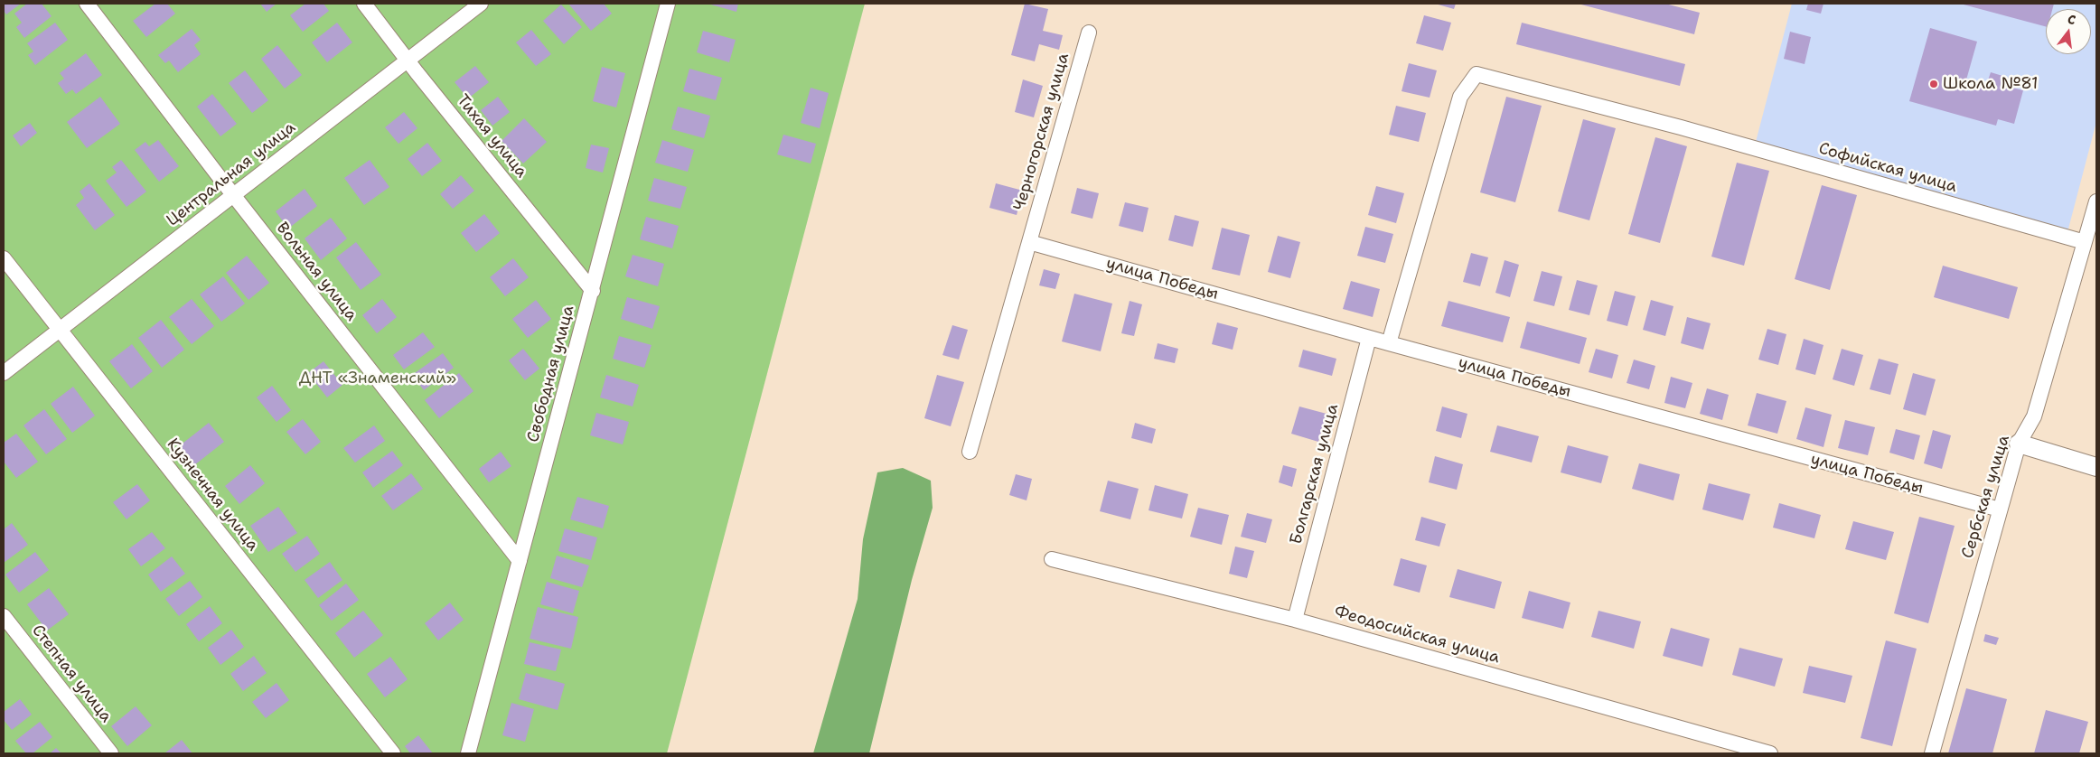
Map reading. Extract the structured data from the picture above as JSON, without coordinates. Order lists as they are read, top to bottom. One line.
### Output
{"streets":{"street":["Черногорская улица","Тихая улица","Софийская улица","Центральная улица","Вольная улица","улица Победы","Свободная улица","Болгарская улица","Кузнечная улица","Сербская улица","Феодосийская улица","Степная улица"]},"crossings":[["Черногорская улица","улица Победы"],["Тихая улица","Центральная улица"],["Тихая улица","Свободная улица"],["Софийская улица","улица Победы"],["Софийская улица","Сербская улица"],["Центральная улица","Вольная улица"],["Центральная улица","Кузнечная улица"],["Вольная улица","Свободная улица"],["улица Победы","Болгарская улица"],["улица Победы","Сербская улица"],["Болгарская улица","Феодосийская улица"]],"parks":["ДНТ «Знаменский»"],"places":["Школа №81"],"north":"top"}
